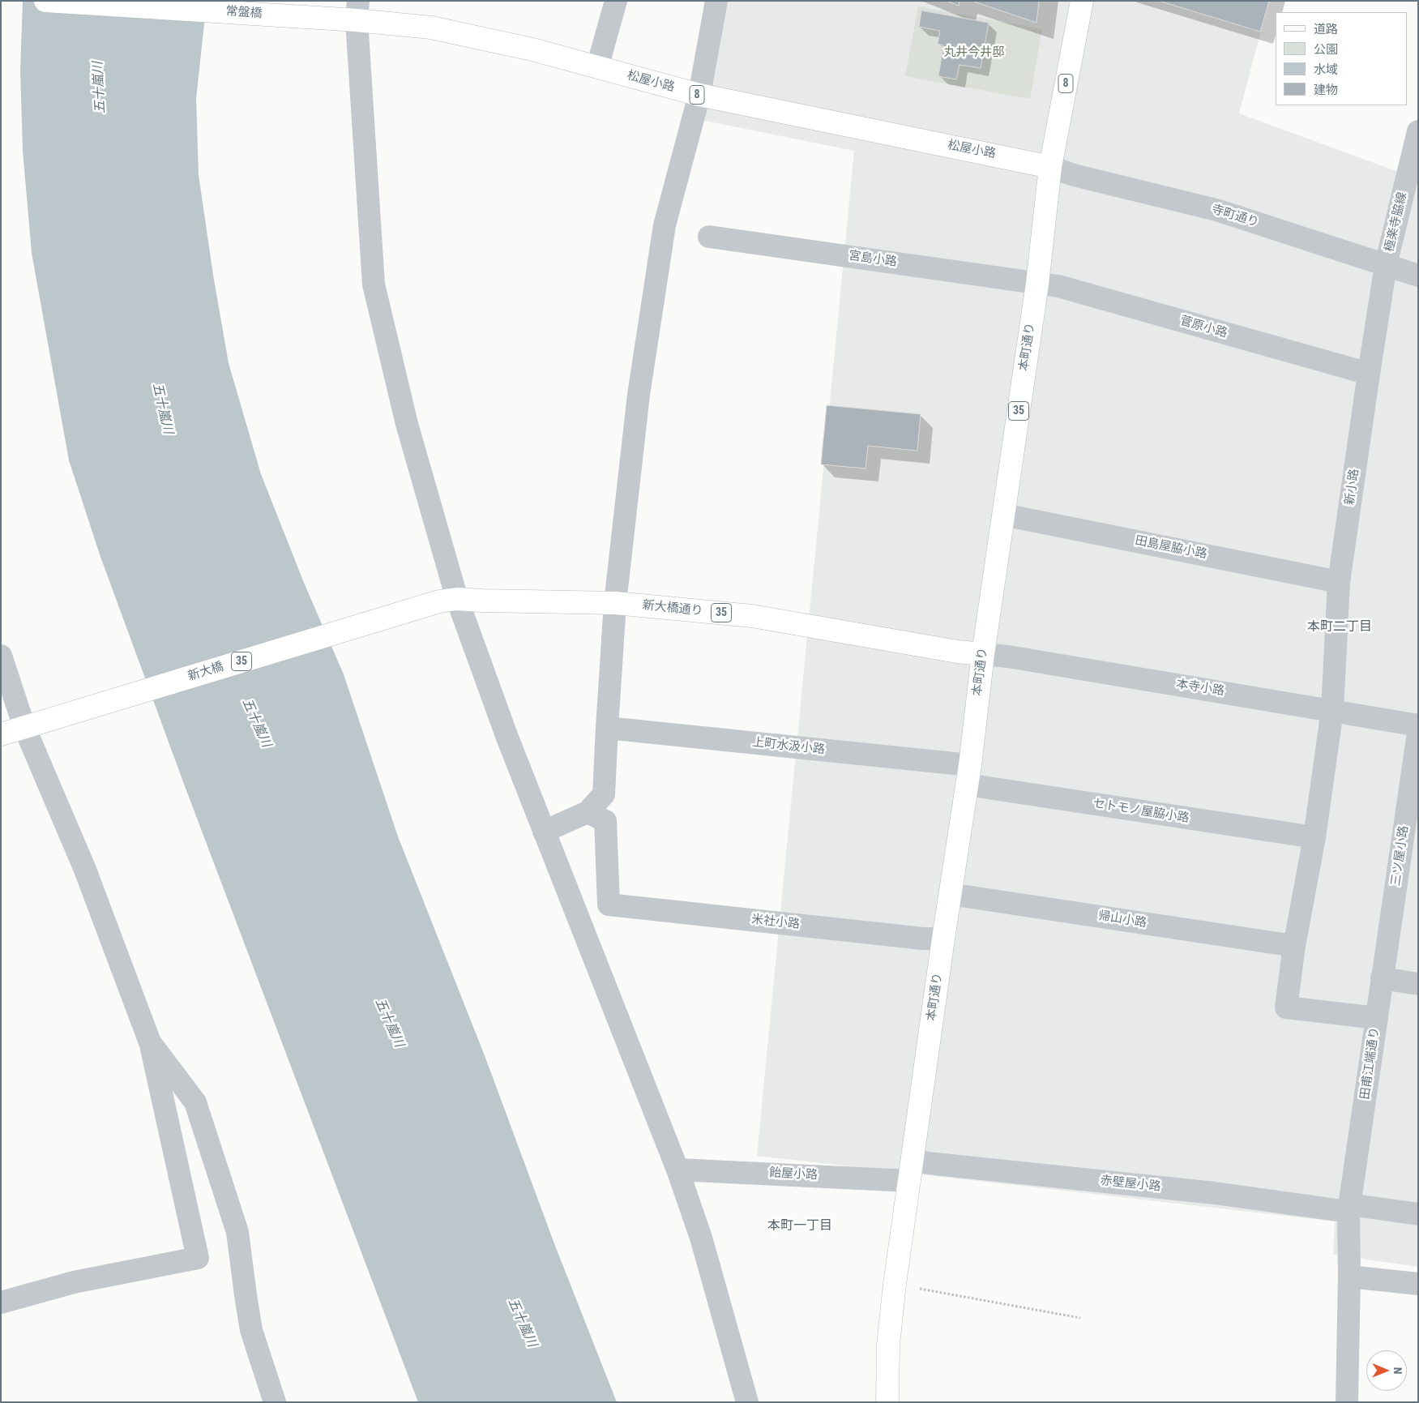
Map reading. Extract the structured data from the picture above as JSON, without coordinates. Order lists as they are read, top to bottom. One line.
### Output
{"streets":{"main road":["常盤橋","松屋小路","8","本町通り","35","新大橋通り","新大橋"],"street":["寺町通り","極楽寺脇線","宮島小路","菅原小路","新小路","田島屋脇小路","本寺小路","上町水汲小路","セトモノ屋脇小路","三ツ屋小路","帰山小路","米社小路","田甫江端通り","飴屋小路","赤壁屋小路"]},"crossings":[["常盤橋","松屋小路"],["松屋小路","寺町通り"],["松屋小路","本町通り"],["寺町通り","極楽寺脇線"],["寺町通り","本町通り"],["寺町通り","新小路"],["極楽寺脇線","新小路"],["宮島小路","菅原小路"],["宮島小路","本町通り"],["菅原小路","本町通り"],["菅原小路","新小路"],["本町通り","田島屋脇小路"],["本町通り","新大橋通り"],["本町通り","本寺小路"],["本町通り","上町水汲小路"],["本町通り","セトモノ屋脇小路"],["本町通り","帰山小路"],["本町通り","米社小路"],["本町通り","飴屋小路"],["本町通り","赤壁屋小路"],["35","新大橋"],["新小路","田島屋脇小路"],["新小路","本寺小路"],["新小路","田甫江端通り"],["新大橋通り","新大橋"],["新大橋通り","本寺小路"],["本寺小路","田甫江端通り"],["上町水汲小路","セトモノ屋脇小路"],["セトモノ屋脇小路","田甫江端通り"],["三ツ屋小路","田甫江端通り"],["帰山小路","田甫江端通り"],["田甫江端通り","赤壁屋小路"],["飴屋小路","赤壁屋小路"]],"districts":["本町二丁目","本町一丁目"],"water":["五十嵐川"],"parks":["丸井今井邸"],"legend":["道路","公園","水域","建物"],"north":"right"}
